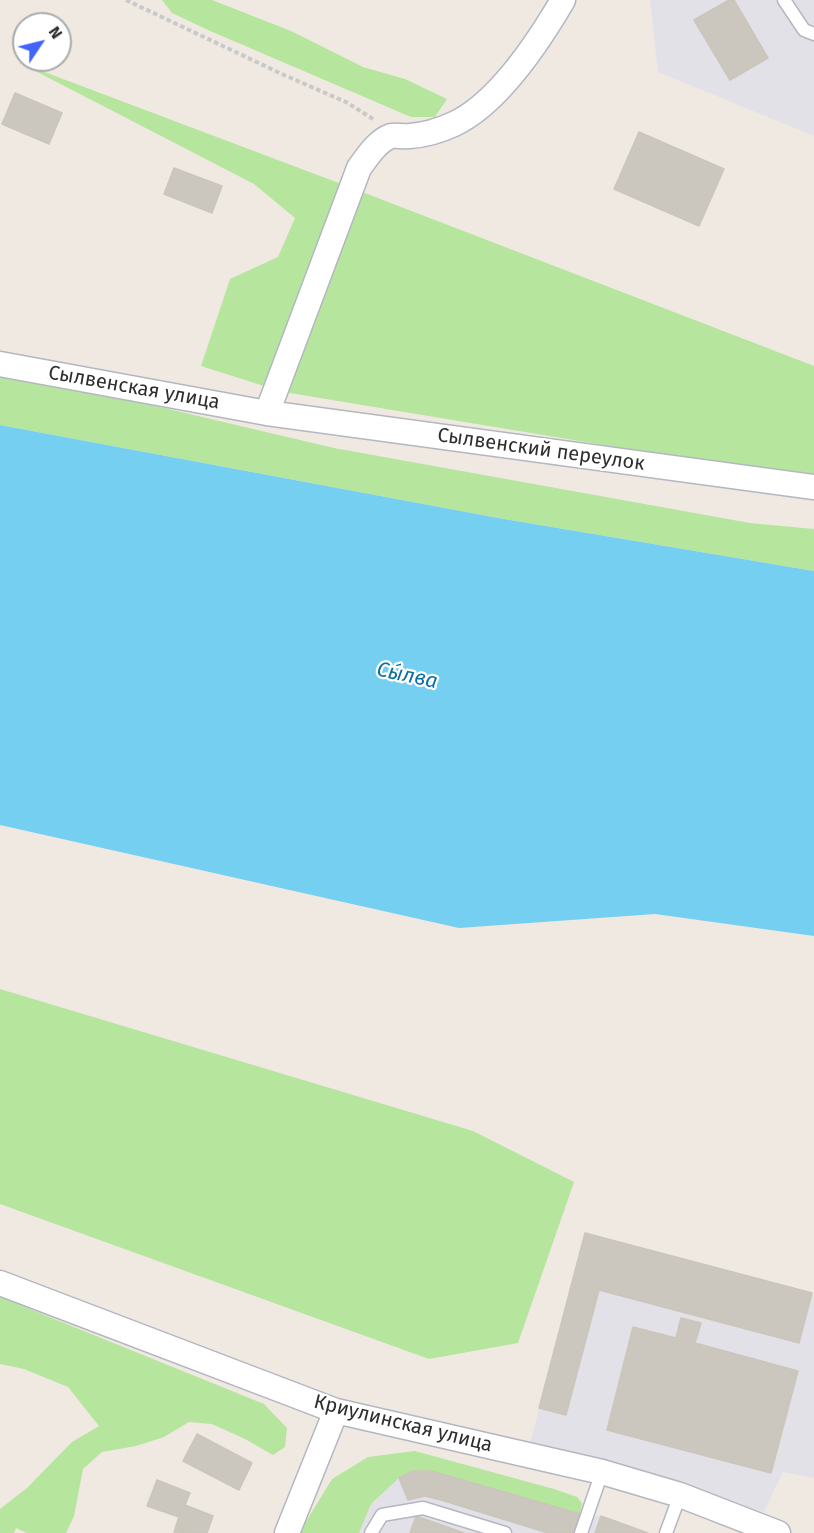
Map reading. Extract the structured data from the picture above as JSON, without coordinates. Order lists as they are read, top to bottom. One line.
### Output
{"streets":{"street":["Сылвенская улица","Сылвенский переулок","Криулинская улица"]},"crossings":[["Сылвенская улица","Сылвенский переулок"]],"water":["Сы́лва"],"north":"top right"}
